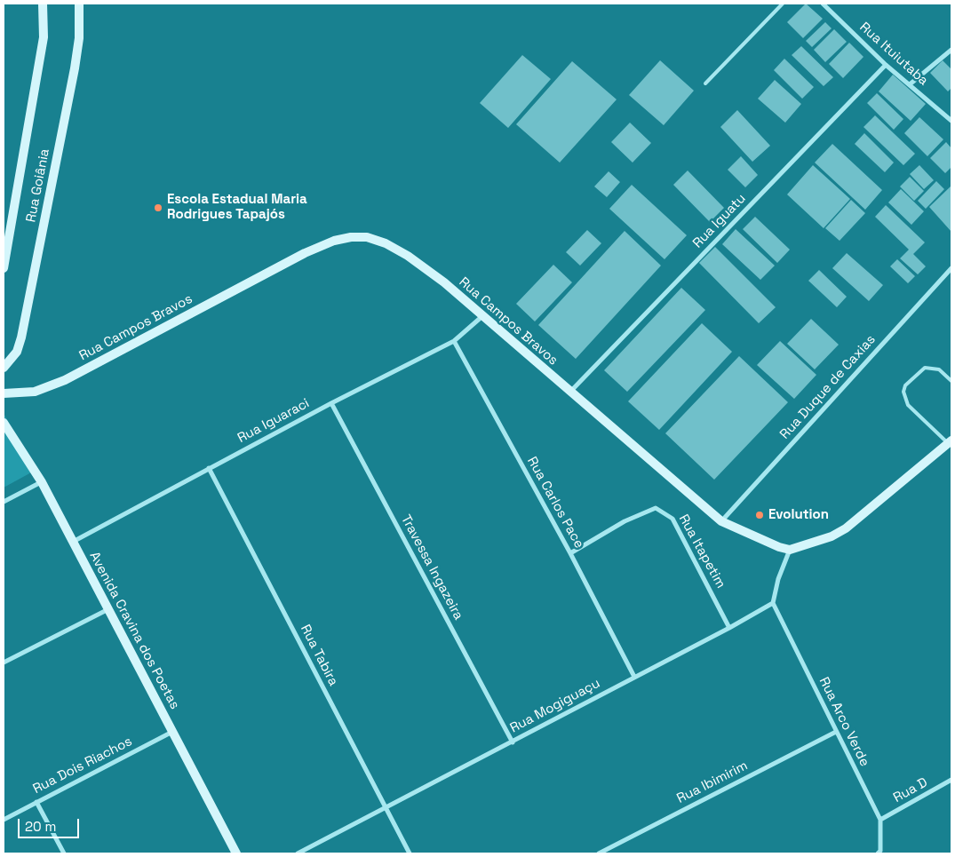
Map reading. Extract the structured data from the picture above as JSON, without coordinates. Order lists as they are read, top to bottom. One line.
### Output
{"streets":{"street":["Rua Ituiutaba","Rua Goiânia","Rua Iguatu","Rua Campos Bravos","Rua Duque de Caxias","Rua Iguaraci","Rua Carlos Pace","Rua Itapetim","Travessa Ingazeira","Avenida Cravina dos Poetas","Rua Tabira","Rua Mogiguaçu","Rua Arco Verde","Rua Dois Riachos","Rua Ibimirim","Rua D"]},"crossings":[["Rua Ituiutaba","Rua Iguatu"],["Rua Iguatu","Rua Campos Bravos"],["Rua Campos Bravos","Rua Duque de Caxias"],["Rua Campos Bravos","Rua Iguaraci"],["Rua Iguaraci","Rua Carlos Pace"],["Rua Iguaraci","Travessa Ingazeira"],["Rua Iguaraci","Avenida Cravina dos Poetas"],["Rua Iguaraci","Rua Tabira"],["Rua Carlos Pace","Rua Itapetim"],["Rua Carlos Pace","Rua Mogiguaçu"],["Rua Itapetim","Rua Mogiguaçu"],["Travessa Ingazeira","Rua Mogiguaçu"],["Avenida Cravina dos Poetas","Rua Dois Riachos"],["Rua Tabira","Rua Mogiguaçu"],["Rua Mogiguaçu","Rua Arco Verde"],["Rua Arco Verde","Rua Ibimirim"],["Rua Arco Verde","Rua D"]],"places":["Escola Estadual Maria Rodrigues Tapajós","Evolution"],"scale_bar":"20 m"}
